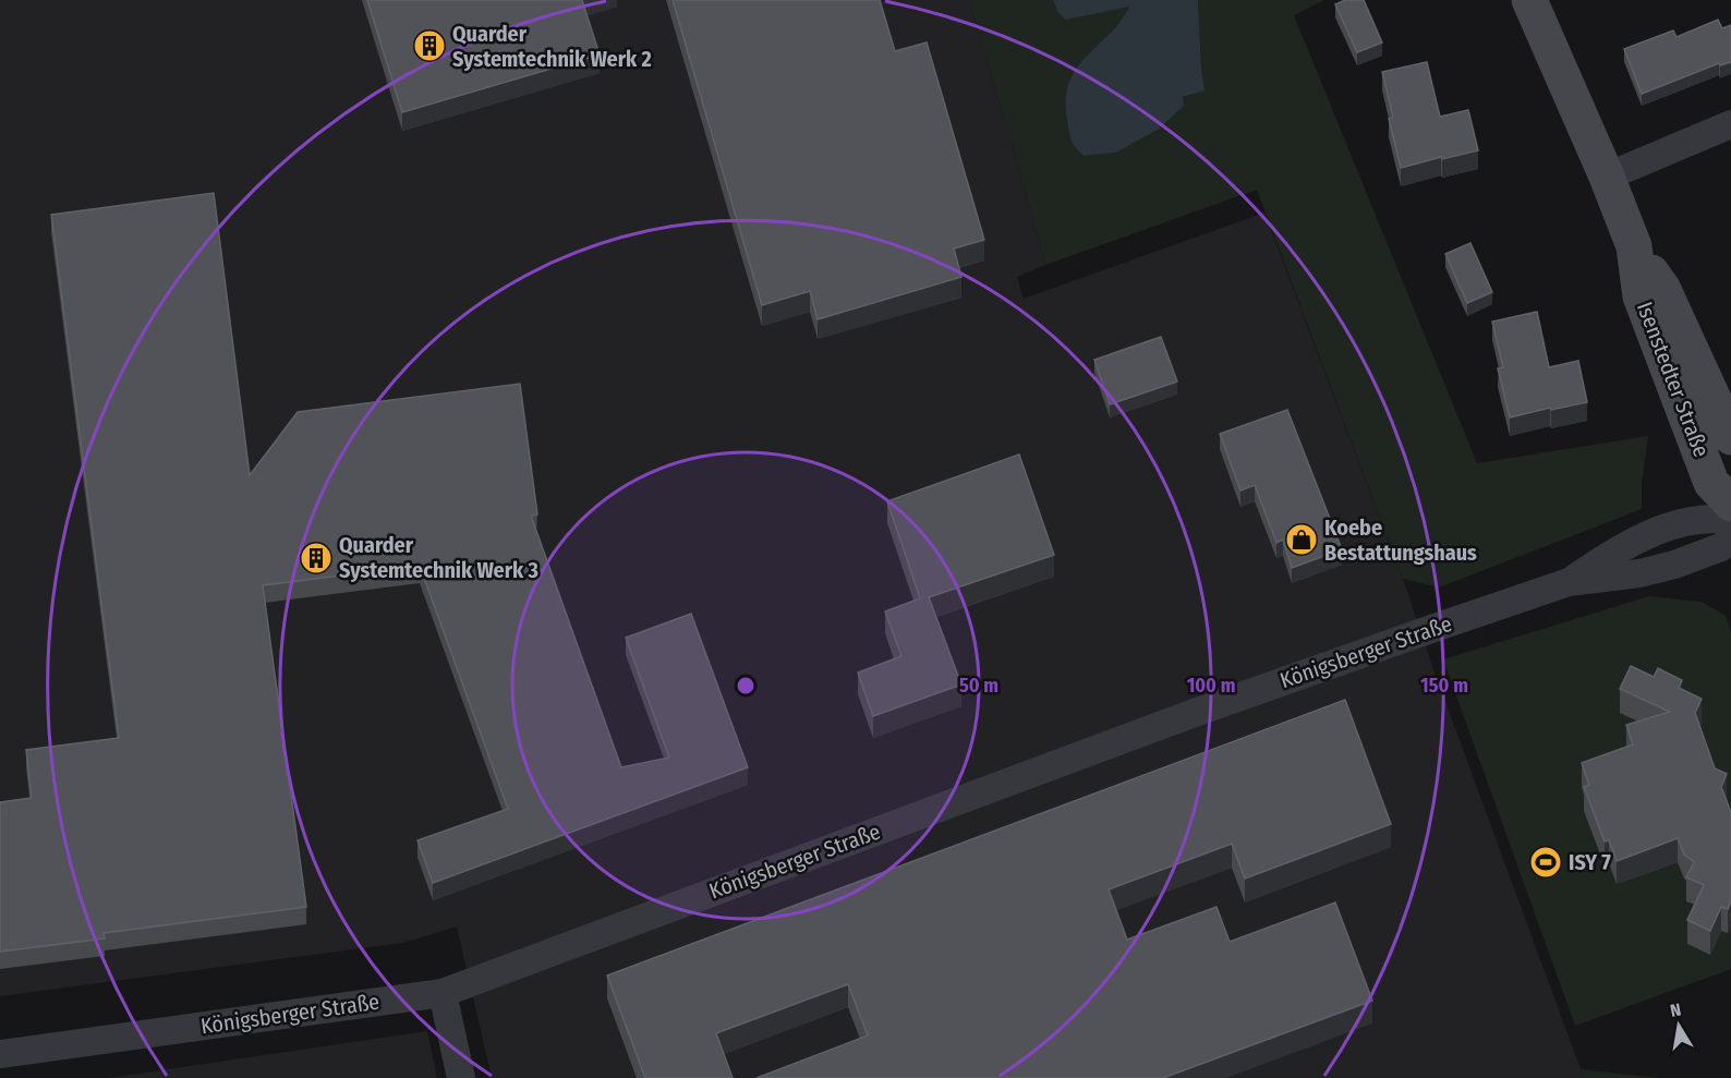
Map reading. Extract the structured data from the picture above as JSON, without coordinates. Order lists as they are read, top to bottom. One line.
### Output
{"streets":{"street":["Isenstedter Straße","Königsberger Straße"]},"places":{"building":["Quarder Systemtechnik Werk 2","Quarder Systemtechnik Werk 3"],"shop":["Koebe Bestattungshaus"],"sports":["ISY 7"]},"north":"top","rings":["50 m","100 m","150 m"]}
